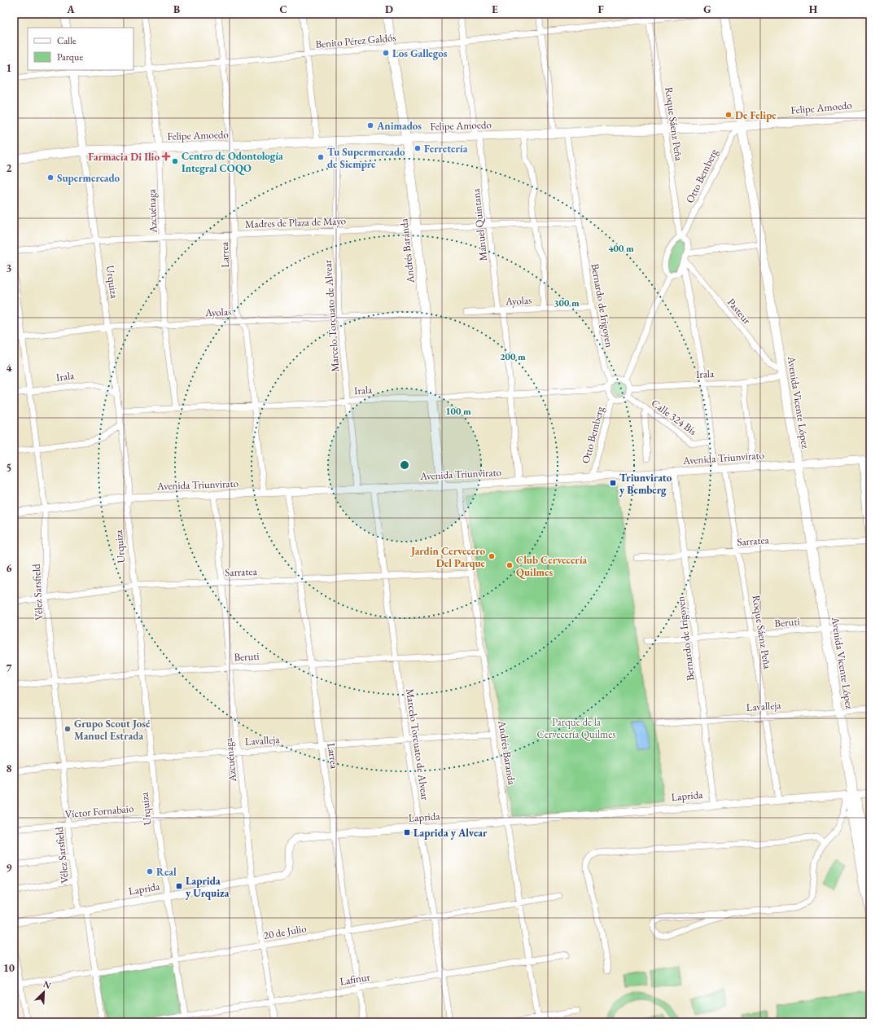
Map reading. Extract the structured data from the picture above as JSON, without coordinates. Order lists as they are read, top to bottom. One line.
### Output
{"streets":{"main road":["Felipe Amoedo","Andrés Baranda","Avenida Vicente López"],"street":["Benito Pérez Galdós","Roque Sáenz Peña","Otto Bemberg","Azcuénaga","Madres de Plaza de Mayo","Manuel Quintana","Larrea","Urquiza","Ayolas","Bernardo de Irigoyen","Pasteur","Marcelo Torcuato de Alvear","Irala","Calle 324 Bis","Avenida Triunvirato","Sarratea","Vélez Sarsfield","Beruti","Lavalleja","Laprida","Víctor Fornabaio","20 de Julio","Lafinur"]},"crossings":[["Benito Pérez Galdós","Roque Sáenz Peña"],["Benito Pérez Galdós","Azcuénaga"],["Benito Pérez Galdós","Manuel Quintana"],["Benito Pérez Galdós","Andrés Baranda"],["Benito Pérez Galdós","Larrea"],["Benito Pérez Galdós","Urquiza"],["Felipe Amoedo","Roque Sáenz Peña"],["Felipe Amoedo","Otto Bemberg"],["Felipe Amoedo","Azcuénaga"],["Felipe Amoedo","Manuel Quintana"],["Felipe Amoedo","Andrés Baranda"],["Felipe Amoedo","Larrea"],["Felipe Amoedo","Urquiza"],["Felipe Amoedo","Bernardo de Irigoyen"],["Felipe Amoedo","Marcelo Torcuato de Alvear"],["Felipe Amoedo","Avenida Vicente López"],["Roque Sáenz Peña","Otto Bemberg"],["Roque Sáenz Peña","Avenida Triunvirato"],["Roque Sáenz Peña","Sarratea"],["Roque Sáenz Peña","Beruti"],["Roque Sáenz Peña","Lavalleja"],["Roque Sáenz Peña","Laprida"],["Otto Bemberg","Bernardo de Irigoyen"],["Otto Bemberg","Irala"],["Otto Bemberg","Avenida Vicente López"],["Otto Bemberg","Calle 324 Bis"],["Otto Bemberg","Avenida Triunvirato"],["Azcuénaga","Madres de Plaza de Mayo"],["Azcuénaga","Ayolas"],["Azcuénaga","Irala"],["Azcuénaga","Avenida Triunvirato"],["Azcuénaga","Sarratea"],["Azcuénaga","Beruti"],["Azcuénaga","Lavalleja"],["Azcuénaga","Laprida"],["Azcuénaga","Víctor Fornabaio"],["Azcuénaga","20 de Julio"],["Azcuénaga","Lafinur"],["Madres de Plaza de Mayo","Manuel Quintana"],["Madres de Plaza de Mayo","Andrés Baranda"],["Madres de Plaza de Mayo","Larrea"],["Madres de Plaza de Mayo","Urquiza"],["Madres de Plaza de Mayo","Bernardo de Irigoyen"],["Madres de Plaza de Mayo","Marcelo Torcuato de Alvear"],["Manuel Quintana","Ayolas"],["Manuel Quintana","Irala"],["Manuel Quintana","Avenida Triunvirato"],["Andrés Baranda","Ayolas"],["Andrés Baranda","Irala"],["Andrés Baranda","Avenida Triunvirato"],["Andrés Baranda","Sarratea"],["Andrés Baranda","Beruti"],["Andrés Baranda","Lavalleja"],["Andrés Baranda","Laprida"],["Andrés Baranda","20 de Julio"],["Andrés Baranda","Lafinur"],["Larrea","Ayolas"],["Larrea","Irala"],["Larrea","Avenida Triunvirato"],["Larrea","Sarratea"],["Larrea","Beruti"],["Larrea","Lavalleja"],["Larrea","Laprida"],["Larrea","20 de Julio"],["Larrea","Lafinur"],["Urquiza","Ayolas"],["Urquiza","Irala"],["Urquiza","Avenida Triunvirato"],["Urquiza","Sarratea"],["Urquiza","Beruti"],["Urquiza","Lavalleja"],["Urquiza","Laprida"],["Urquiza","Víctor Fornabaio"],["Urquiza","20 de Julio"],["Urquiza","Lafinur"],["Ayolas","Bernardo de Irigoyen"],["Ayolas","Marcelo Torcuato de Alvear"],["Ayolas","Vélez Sarsfield"],["Bernardo de Irigoyen","Irala"],["Bernardo de Irigoyen","Calle 324 Bis"],["Bernardo de Irigoyen","Avenida Triunvirato"],["Bernardo de Irigoyen","Sarratea"],["Bernardo de Irigoyen","Beruti"],["Bernardo de Irigoyen","Lavalleja"],["Bernardo de Irigoyen","Laprida"],["Pasteur","Irala"],["Pasteur","Avenida Vicente López"],["Marcelo Torcuato de Alvear","Irala"],["Marcelo Torcuato de Alvear","Avenida Triunvirato"],["Marcelo Torcuato de Alvear","Sarratea"],["Marcelo Torcuato de Alvear","Beruti"],["Marcelo Torcuato de Alvear","Lavalleja"],["Marcelo Torcuato de Alvear","Laprida"],["Marcelo Torcuato de Alvear","20 de Julio"],["Marcelo Torcuato de Alvear","Lafinur"],["Irala","Avenida Vicente López"],["Irala","Calle 324 Bis"],["Irala","Vélez Sarsfield"],["Avenida Vicente López","Avenida Triunvirato"],["Avenida Vicente López","Sarratea"],["Avenida Vicente López","Beruti"],["Avenida Vicente López","Lavalleja"],["Avenida Vicente López","Laprida"],["Avenida Triunvirato","Vélez Sarsfield"],["Sarratea","Vélez Sarsfield"],["Vélez Sarsfield","Beruti"],["Vélez Sarsfield","Lavalleja"],["Vélez Sarsfield","Laprida"],["Vélez Sarsfield","Víctor Fornabaio"],["Vélez Sarsfield","20 de Julio"]],"parks":["Parque de la Cervecería Quilmes"],"places":{"other":["Los Gallegos","De Felipe","Animados","Ferretería","Tu Supermercado de Siempre","Centro de Odontología Integral COQO","Supermercado","Jardin Cervecero Del Parque","Club Cervecería Quilmes","Grupo Scout José Manuel Estrada","Real"],"health":["Farmacia Di Ilio"],"transit":["Triunvirato y Bemberg","Laprida y Alvear","Laprida y Urquiza"]},"legend":["Calle","Parque"],"north":"top right","grid":{"columns":["A","B","C","D","E","F","G","H"],"rows":["1","2","3","4","5","6","7","8","9","10"]},"rings":["400 m","300 m","200 m","100 m"]}
